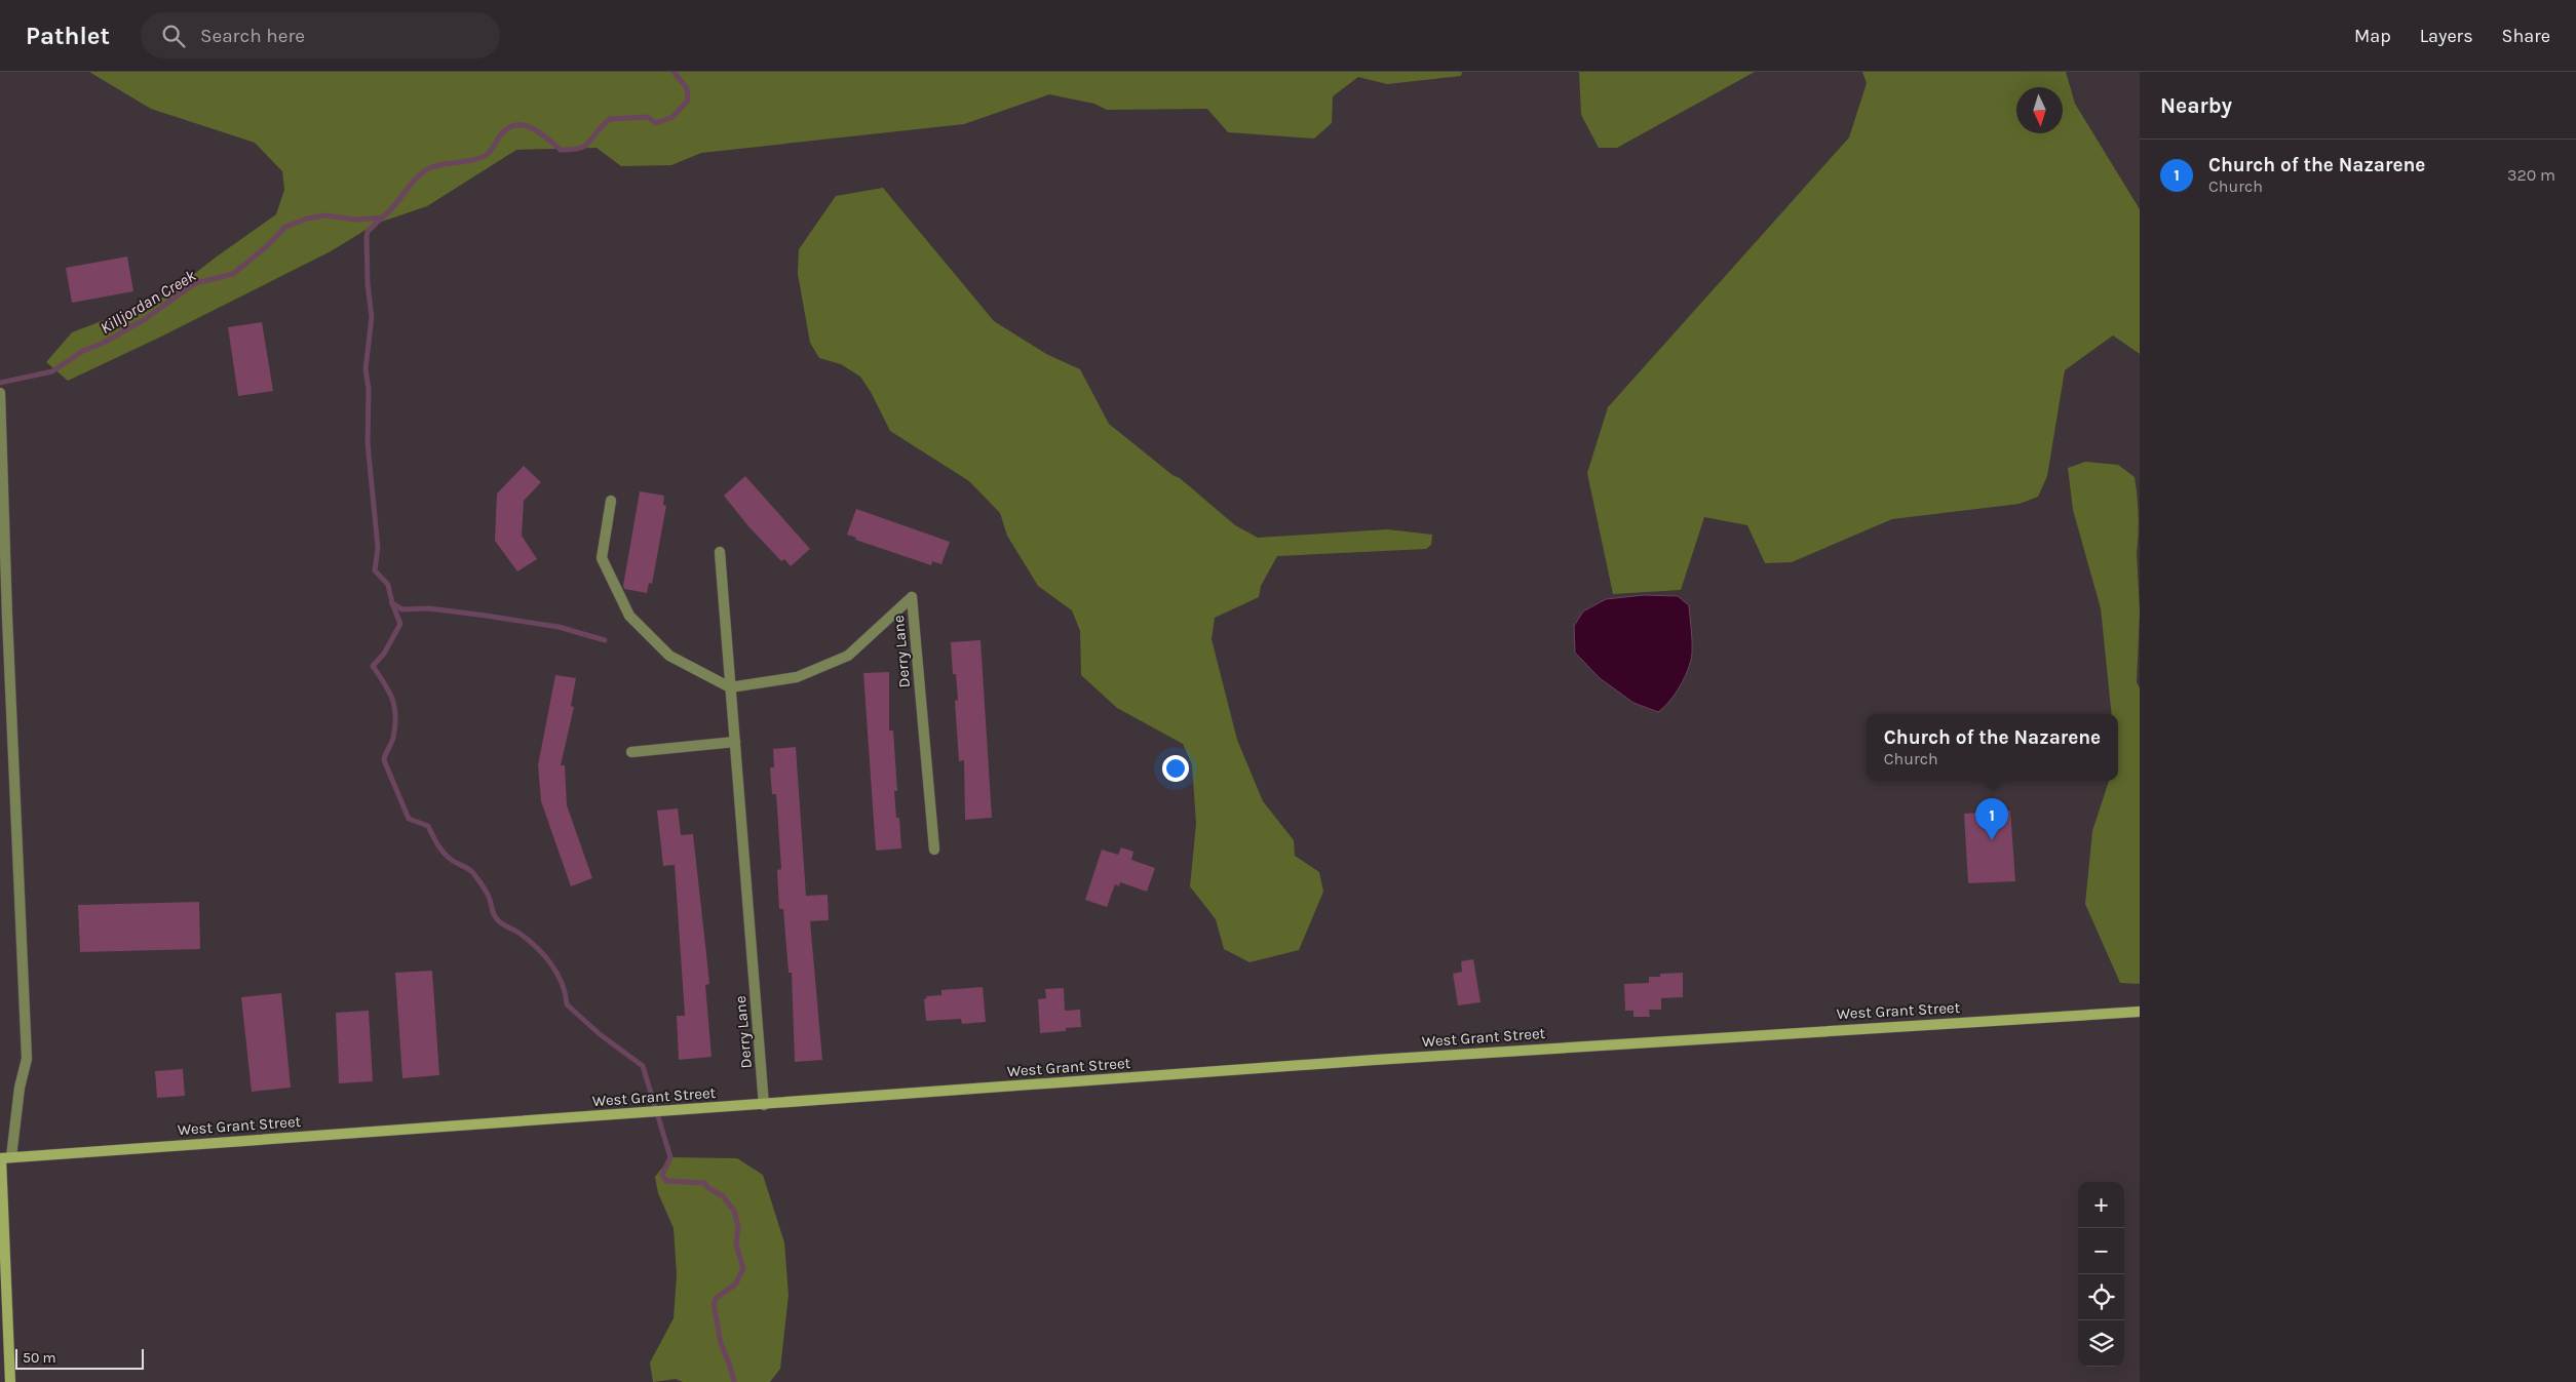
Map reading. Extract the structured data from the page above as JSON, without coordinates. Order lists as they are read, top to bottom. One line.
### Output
{"streets":{"main road":["West Grant Street"],"street":["Derry Lane"]},"crossings":[["Derry Lane","West Grant Street"]],"water":["Killjordan Creek"],"scale_bar":"50 m","north":"bottom","page":{"header":"Pathlet","search":"Search here","nav":["Map","Layers","Share"],"heading":"Nearby","list":[{"mark":"1","name":"Church of the Nazarene","note":"Church","value":"320 m"}],"popup":["Church of the Nazarene","Church"],"pins":"1","map_buttons":["+","−"],"scale":"50 m"}}
